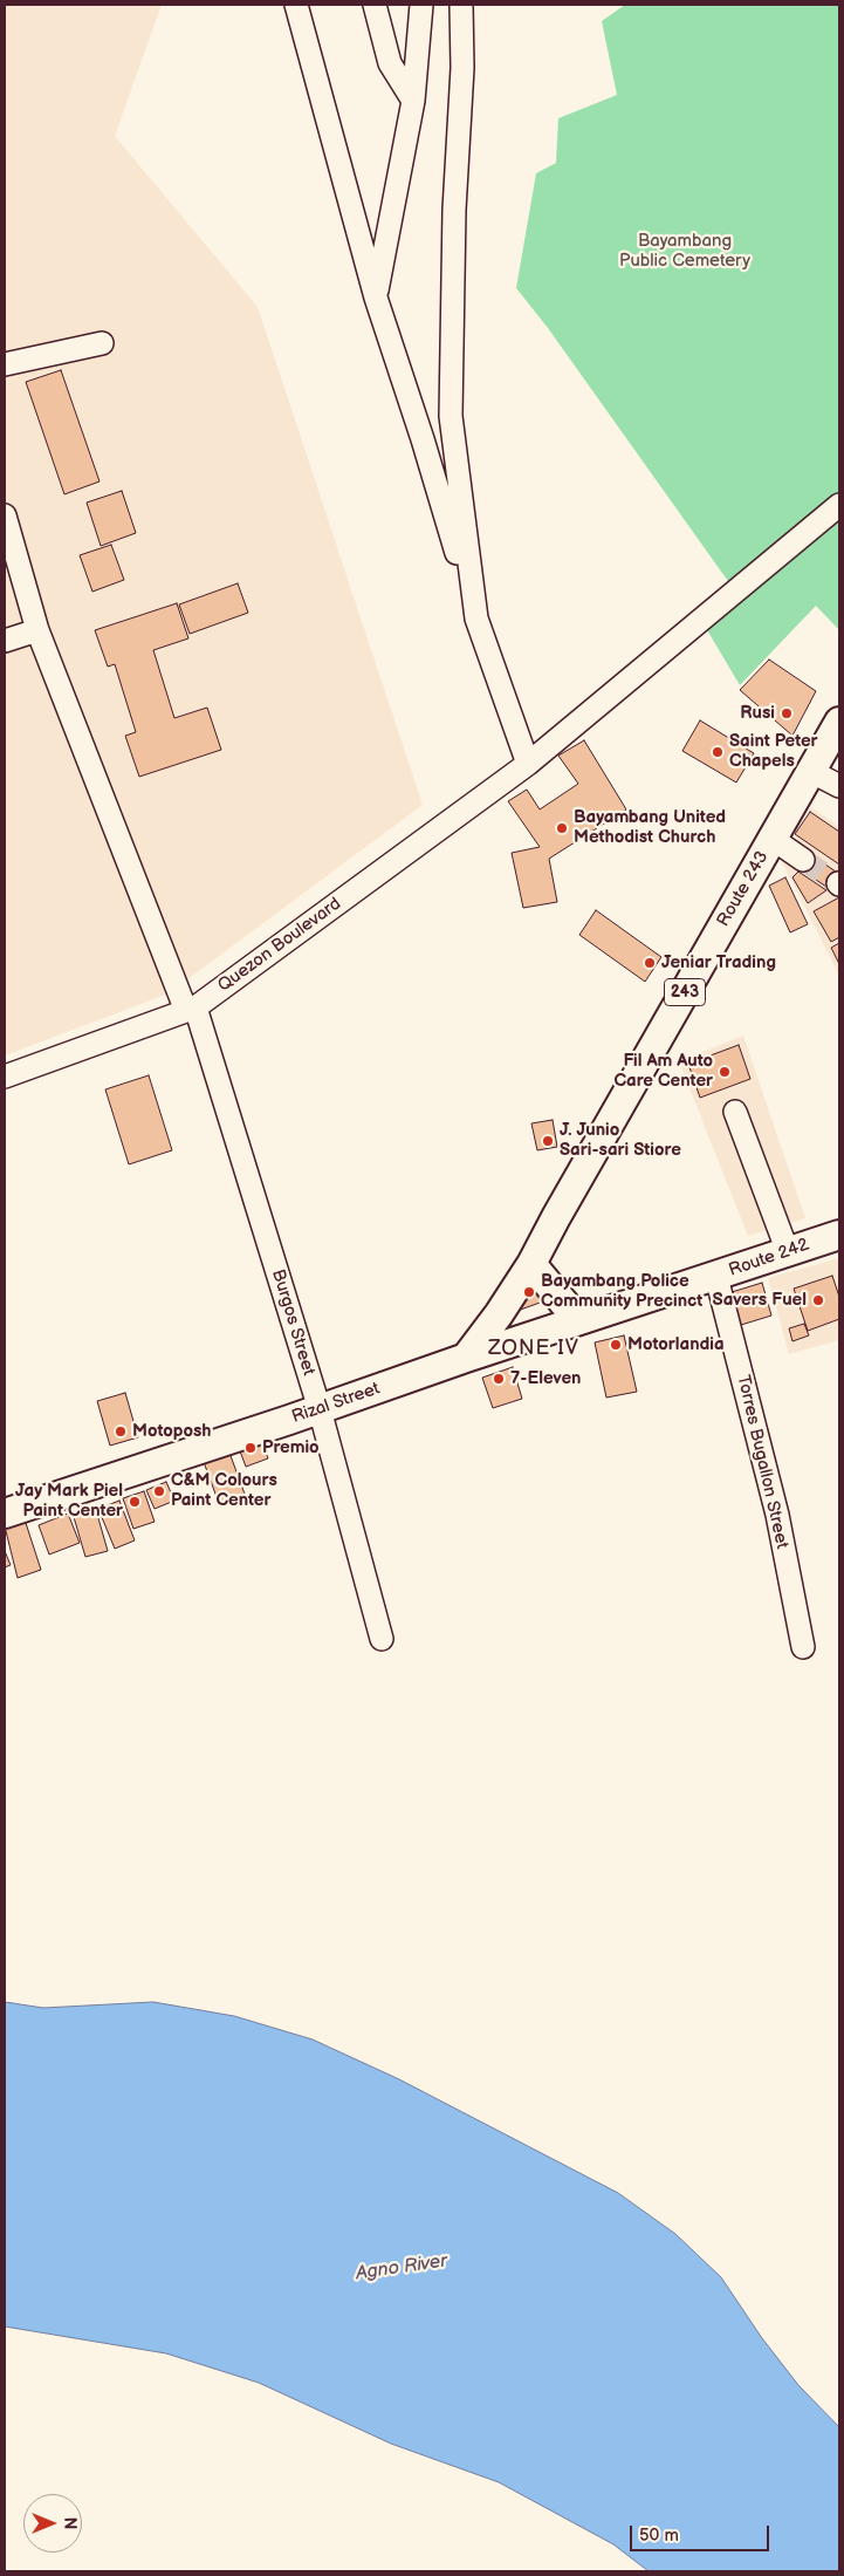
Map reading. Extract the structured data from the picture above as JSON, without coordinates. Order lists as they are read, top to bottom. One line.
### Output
{"streets":{"main road":["Route 243","243","Route 242","Rizal Street"],"street":["Quezon Boulevard","Burgos Street","Torres Bugallon Street"]},"crossings":[["Route 243","Route 242"],["Route 243","Rizal Street"],["Quezon Boulevard","Burgos Street"],["Route 242","Rizal Street"],["Route 242","Torres Bugallon Street"],["Burgos Street","Rizal Street"]],"districts":["ZONE IV"],"water":["Agno River"],"parks":["Bayambang Public Cemetery"],"places":["Rusi","Saint Peter Chapels","Bayambang United Methodist Church","Jeniar Trading","Fil Am Auto Care Center","J. Junio Sari-sari Stiore","Bayambang Police Community Precinct","Savers Fuel","Motorlandia","7-Eleven","Motoposh","Premio","C&M Colours Paint Center","Jay Mark Piel Paint Center"],"scale_bar":"50 m","north":"right"}
